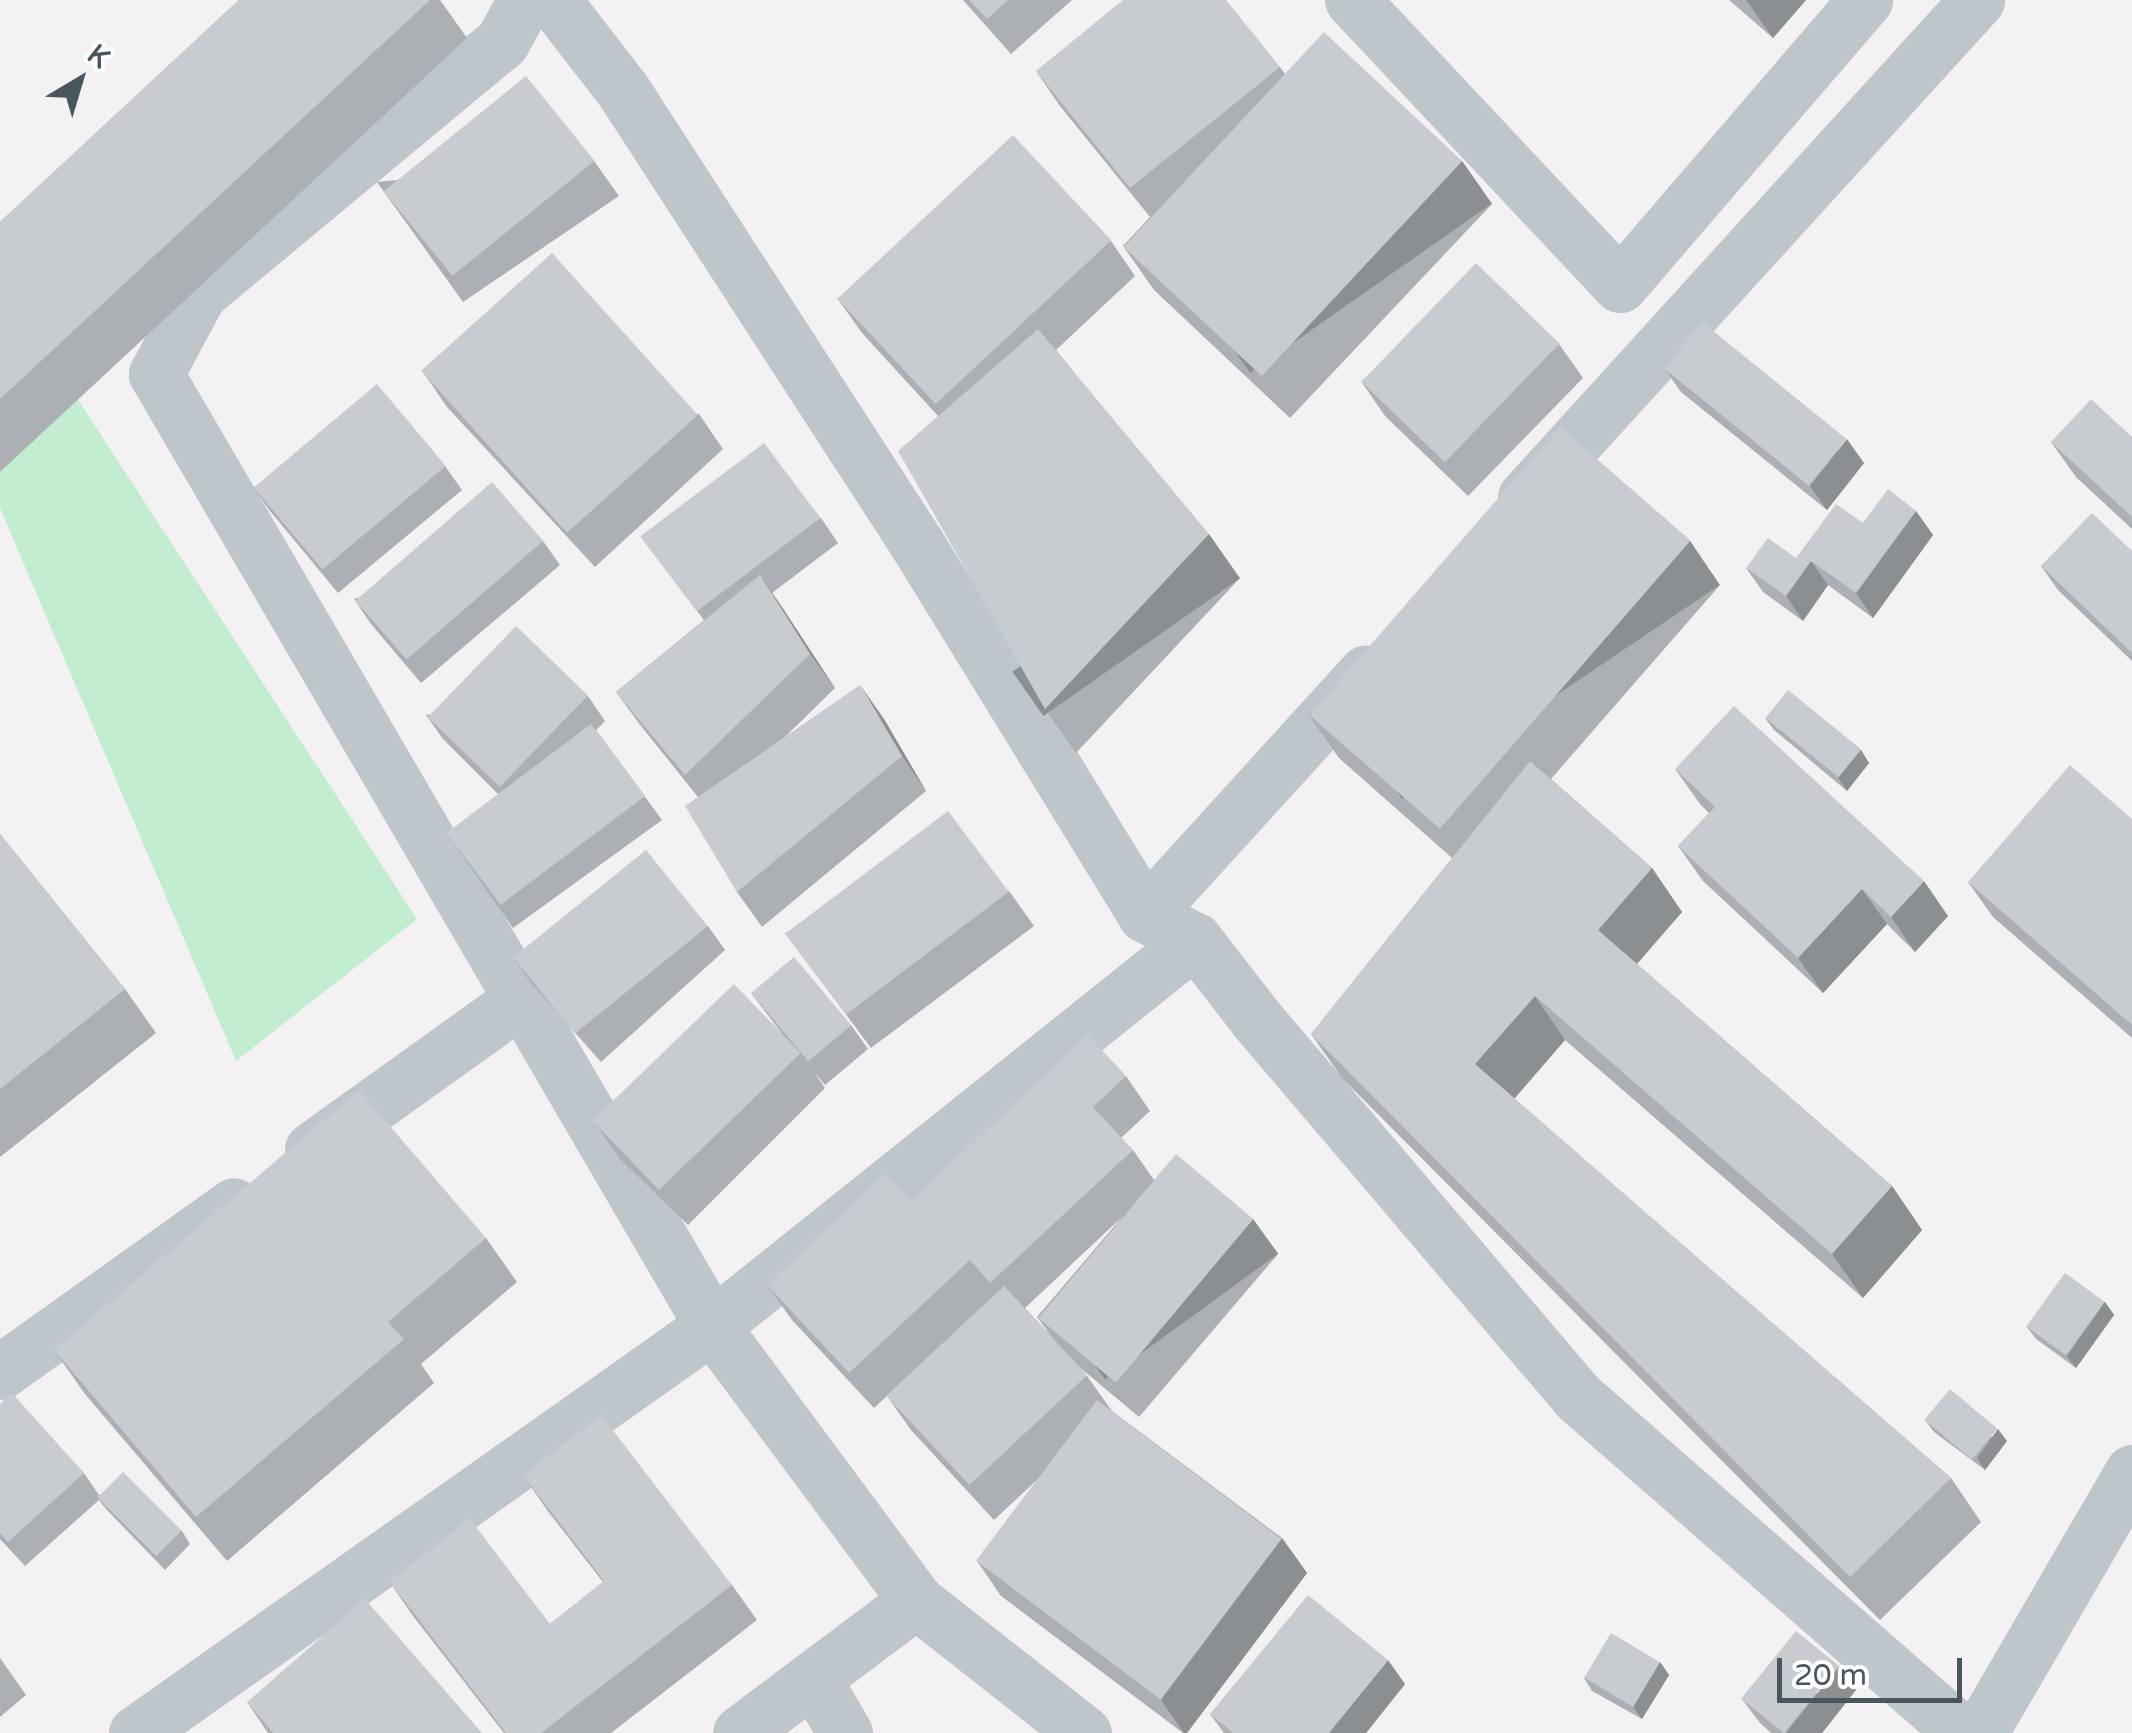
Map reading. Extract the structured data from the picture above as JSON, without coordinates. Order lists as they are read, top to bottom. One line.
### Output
{"scale_bar":"20 m","north":"top right"}
